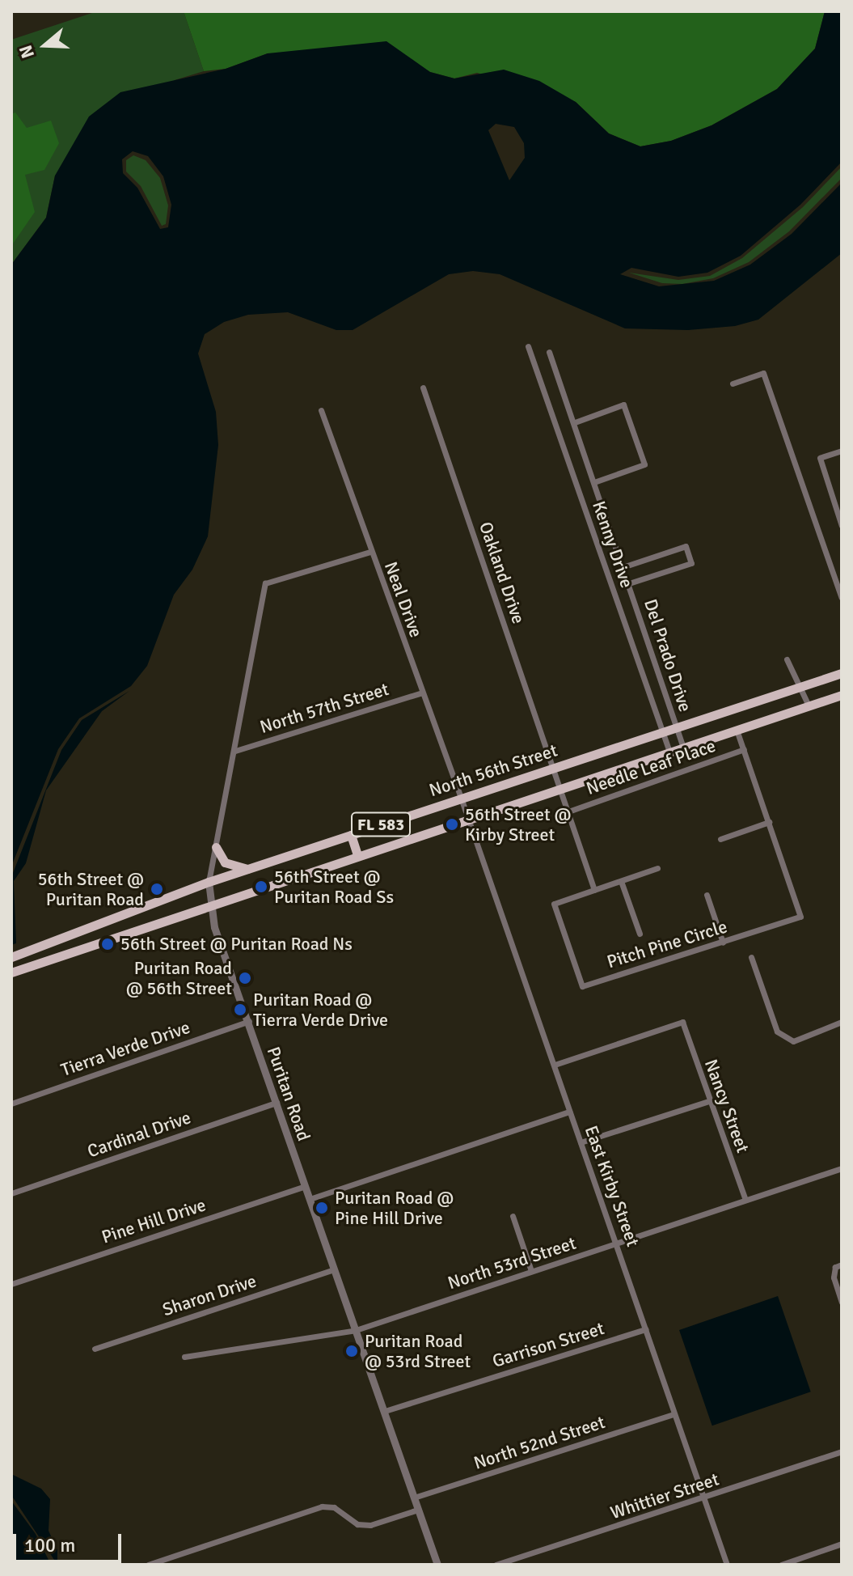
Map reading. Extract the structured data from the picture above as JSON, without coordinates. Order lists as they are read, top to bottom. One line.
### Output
{"streets":{"main road":["North 56th Street","FL 583"],"street":["Kenny Drive","Oakland Drive","Neal Drive","Del Prado Drive","North 57th Street","Needle Leaf Place","Pitch Pine Circle","Tierra Verde Drive","Puritan Road","Nancy Street","Cardinal Drive","East Kirby Street","Pine Hill Drive","North 53rd Street","Sharon Drive","Garrison Street","North 52nd Street","Whittier Street"]},"crossings":[["Kenny Drive","North 56th Street"],["Oakland Drive","North 56th Street"],["Neal Drive","North 57th Street"],["Neal Drive","North 56th Street"],["Neal Drive","Puritan Road"],["Neal Drive","East Kirby Street"],["Del Prado Drive","North 56th Street"],["North 57th Street","Puritan Road"],["Needle Leaf Place","Pitch Pine Circle"],["North 56th Street","Pitch Pine Circle"],["North 56th Street","Puritan Road"],["North 56th Street","East Kirby Street"],["Tierra Verde Drive","Puritan Road"],["Puritan Road","Cardinal Drive"],["Puritan Road","Pine Hill Drive"],["Puritan Road","North 53rd Street"],["Puritan Road","Sharon Drive"],["Puritan Road","Garrison Street"],["Puritan Road","North 52nd Street"],["Nancy Street","East Kirby Street"],["Nancy Street","North 53rd Street"],["East Kirby Street","North 53rd Street"],["East Kirby Street","Garrison Street"],["East Kirby Street","North 52nd Street"],["East Kirby Street","Whittier Street"]],"places":["56th Street @ Kirby Street","56th Street @ Puritan Road Ss","56th Street @ Puritan Road","56th Street @ Puritan Road Ns","Puritan Road @ 56th Street","Puritan Road @ Tierra Verde Drive","Puritan Road @ Pine Hill Drive","Puritan Road @ 53rd Street"],"scale_bar":"100 m","north":"left"}
